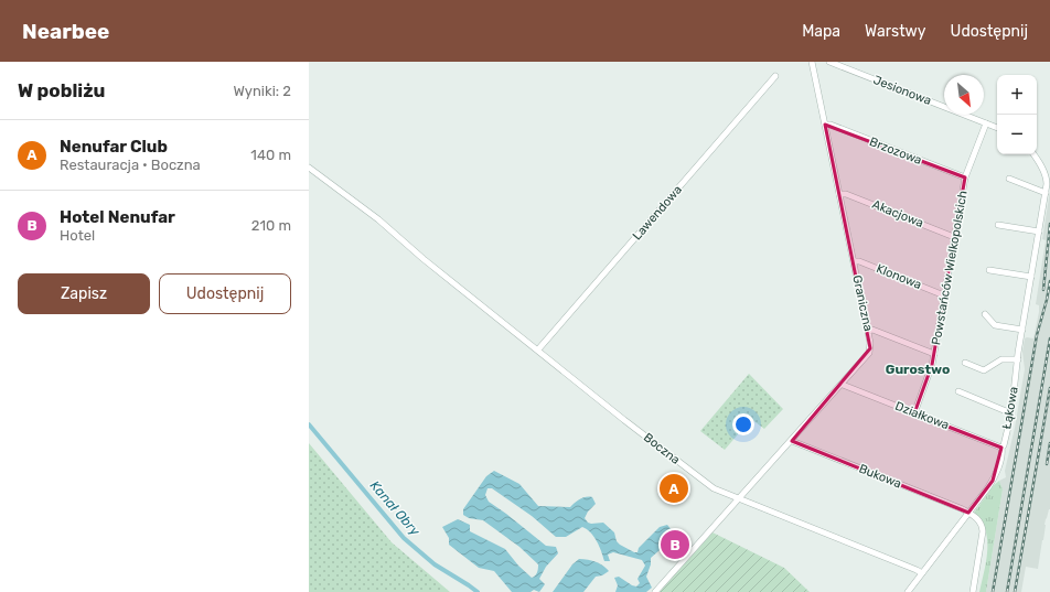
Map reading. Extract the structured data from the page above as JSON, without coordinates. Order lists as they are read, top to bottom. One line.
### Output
{"streets":{"street":["Jesionowa","Brzozowa","Lawendowa","Akacjowa","Powstańców Wielkopolskich","Klonowa","Graniczna","Łąkowa","Działkowa","Boczna","Bukowa"]},"crossings":[["Jesionowa","Powstańców Wielkopolskich"],["Brzozowa","Powstańców Wielkopolskich"],["Brzozowa","Graniczna"],["Lawendowa","Boczna"],["Akacjowa","Powstańców Wielkopolskich"],["Akacjowa","Graniczna"],["Powstańców Wielkopolskich","Klonowa"],["Powstańców Wielkopolskich","Działkowa"],["Klonowa","Graniczna"],["Graniczna","Działkowa"],["Graniczna","Boczna"],["Graniczna","Bukowa"],["Łąkowa","Działkowa"],["Łąkowa","Boczna"],["Łąkowa","Bukowa"]],"districts":["Gurostwo"],"water":["Kanał Obry"],"north":"bottom right","page":{"header":"Nearbee","nav":["Mapa","Warstwy","Udostępnij"],"heading":["W pobliżu","Wyniki: 2"],"map_buttons":["+","−"],"list":[{"mark":"A","name":"Nenufar Club","note":"Restauracja · Boczna","value":"140 m"},{"mark":"B","name":"Hotel Nenufar","note":"Hotel","value":"210 m"}],"buttons":["Zapisz","Udostępnij"],"pins":["A","B"]}}
